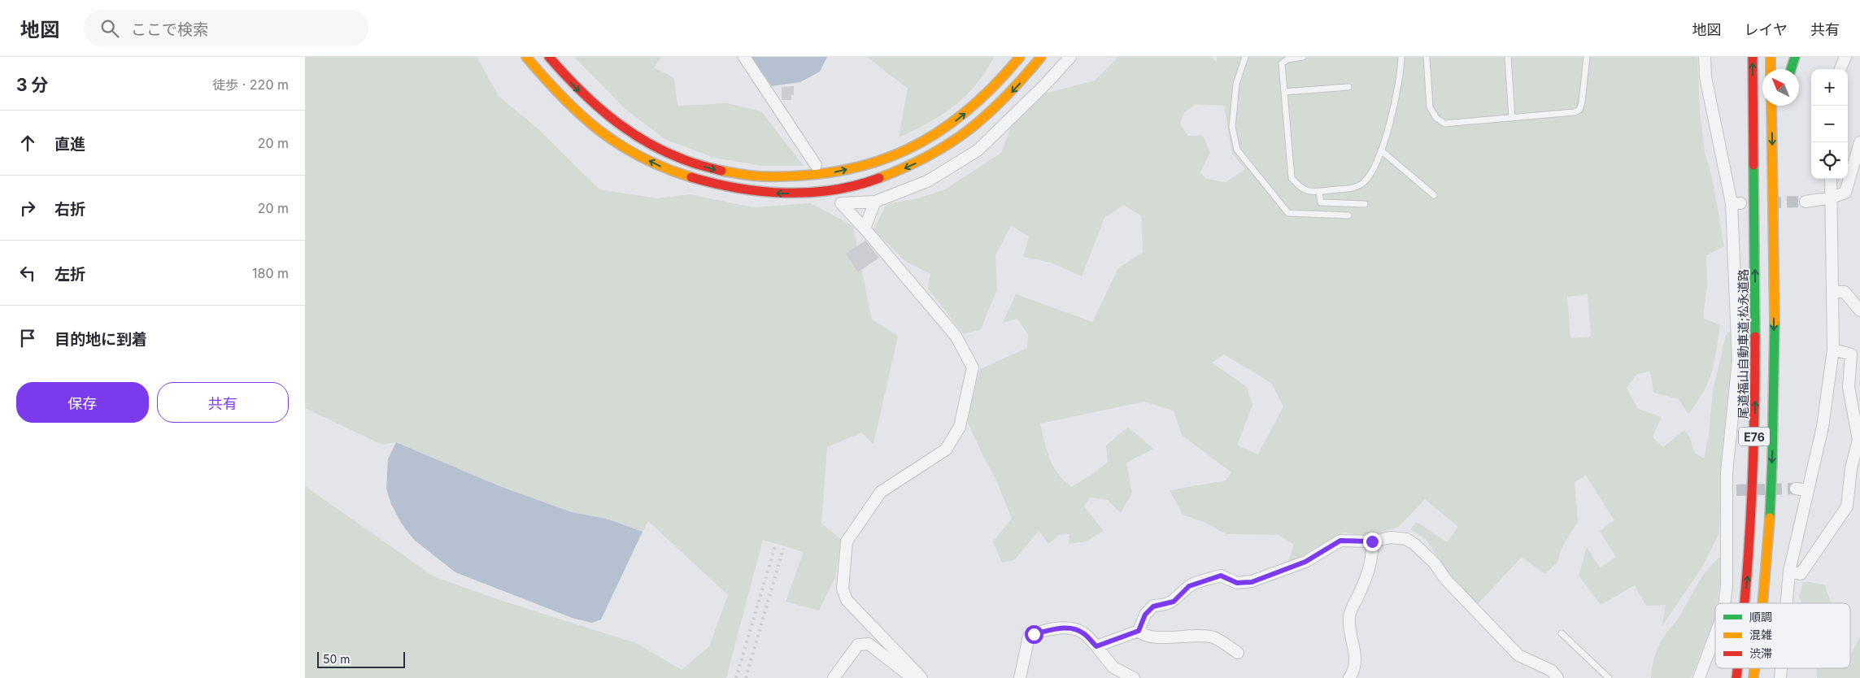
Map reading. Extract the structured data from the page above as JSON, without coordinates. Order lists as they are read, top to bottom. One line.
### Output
{"streets":{"highway":["尾道福山自動車道;松永道路","E76"]},"legend":["順調","混雑","渋滞"],"scale_bar":"50 m","north":"top left","page":{"header":"地図","search":"ここで検索","nav":["地図","レイヤ","共有"],"heading":["3 分","徒歩 · 220 m"],"map_buttons":["+","−"],"list":[["直進","20 m"],["右折","20 m"],["左折","180 m"],"目的地に到着"],"buttons":["保存","共有"],"scale":"50 m"}}
